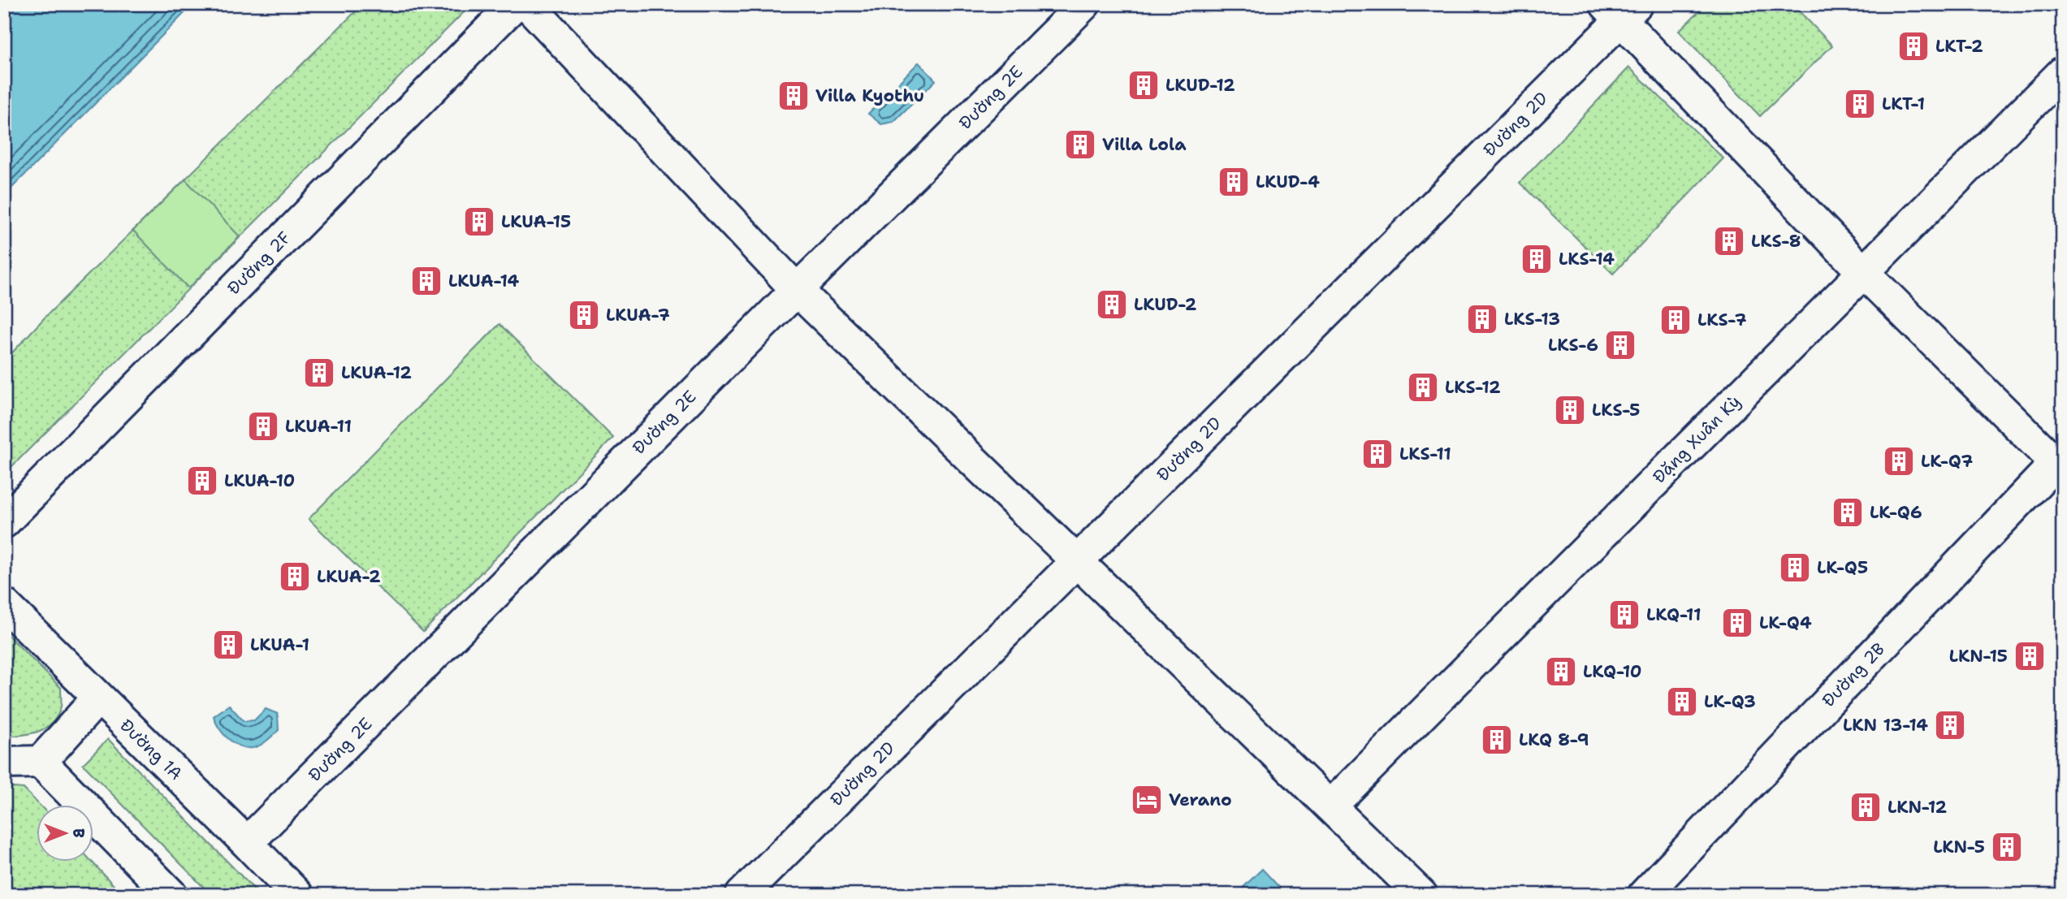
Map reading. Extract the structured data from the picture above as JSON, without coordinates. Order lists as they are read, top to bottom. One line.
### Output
{"streets":{"street":["Đường 2E","Đường 2D","Đường 2F","Đặng Xuân Kỳ","Đường 2B","Đường 1A"]},"crossings":[["Đường 2E","Đường 1A"]],"places":{"building":["LKT-2","LKUD-12","Villa Kyothu","LKT-1","Villa Lola","LKUD-4","LKUA-15","LKS-8","LKS-14","LKUA-14","LKUD-2","LKUA-7","LKS-13","LKS-7","LKS-6","LKUA-12","LKS-12","LKS-5","LKUA-11","LKS-11","LK-Q7","LKUA-10","LK-Q6","LK-Q5","LKUA-2","LKQ-11","LK-Q4","LKUA-1","LKN-15","LKQ-10","LK-Q3","LKN 13-14","LKQ 8-9","LKN-12","LKN-5"],"hotel":["Verano"]},"north":"right"}
